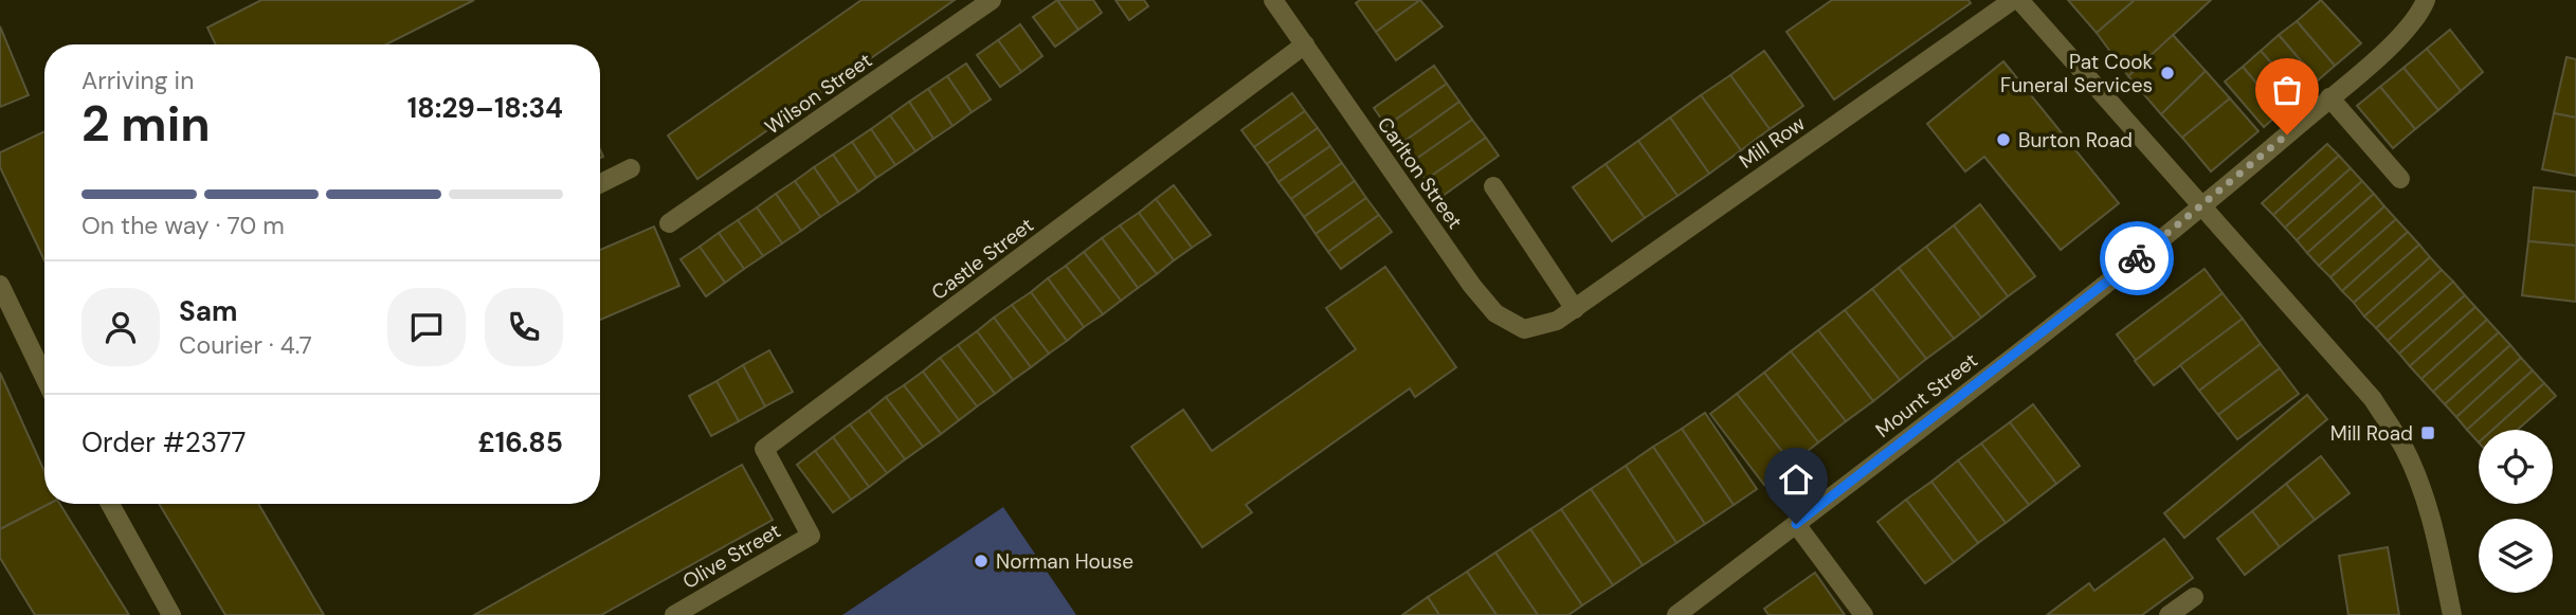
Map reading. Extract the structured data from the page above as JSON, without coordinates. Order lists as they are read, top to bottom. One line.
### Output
{"streets":{"street":["Wilson Street","Mill Row","Carlton Street","Castle Street","Mount Street","Olive Street"]},"crossings":[["Mill Row","Carlton Street"],["Carlton Street","Castle Street"],["Castle Street","Olive Street"]],"places":{"other":["Pat Cook Funeral Services","Burton Road","Norman House"],"transit":["Mill Road"]},"page":{"heading":["2 min","Arriving in","18:29–18:34"],"panel":["Sam","Courier · 4.7","Order #2377","£16.85"],"bar":"On the way · 70 m"}}
